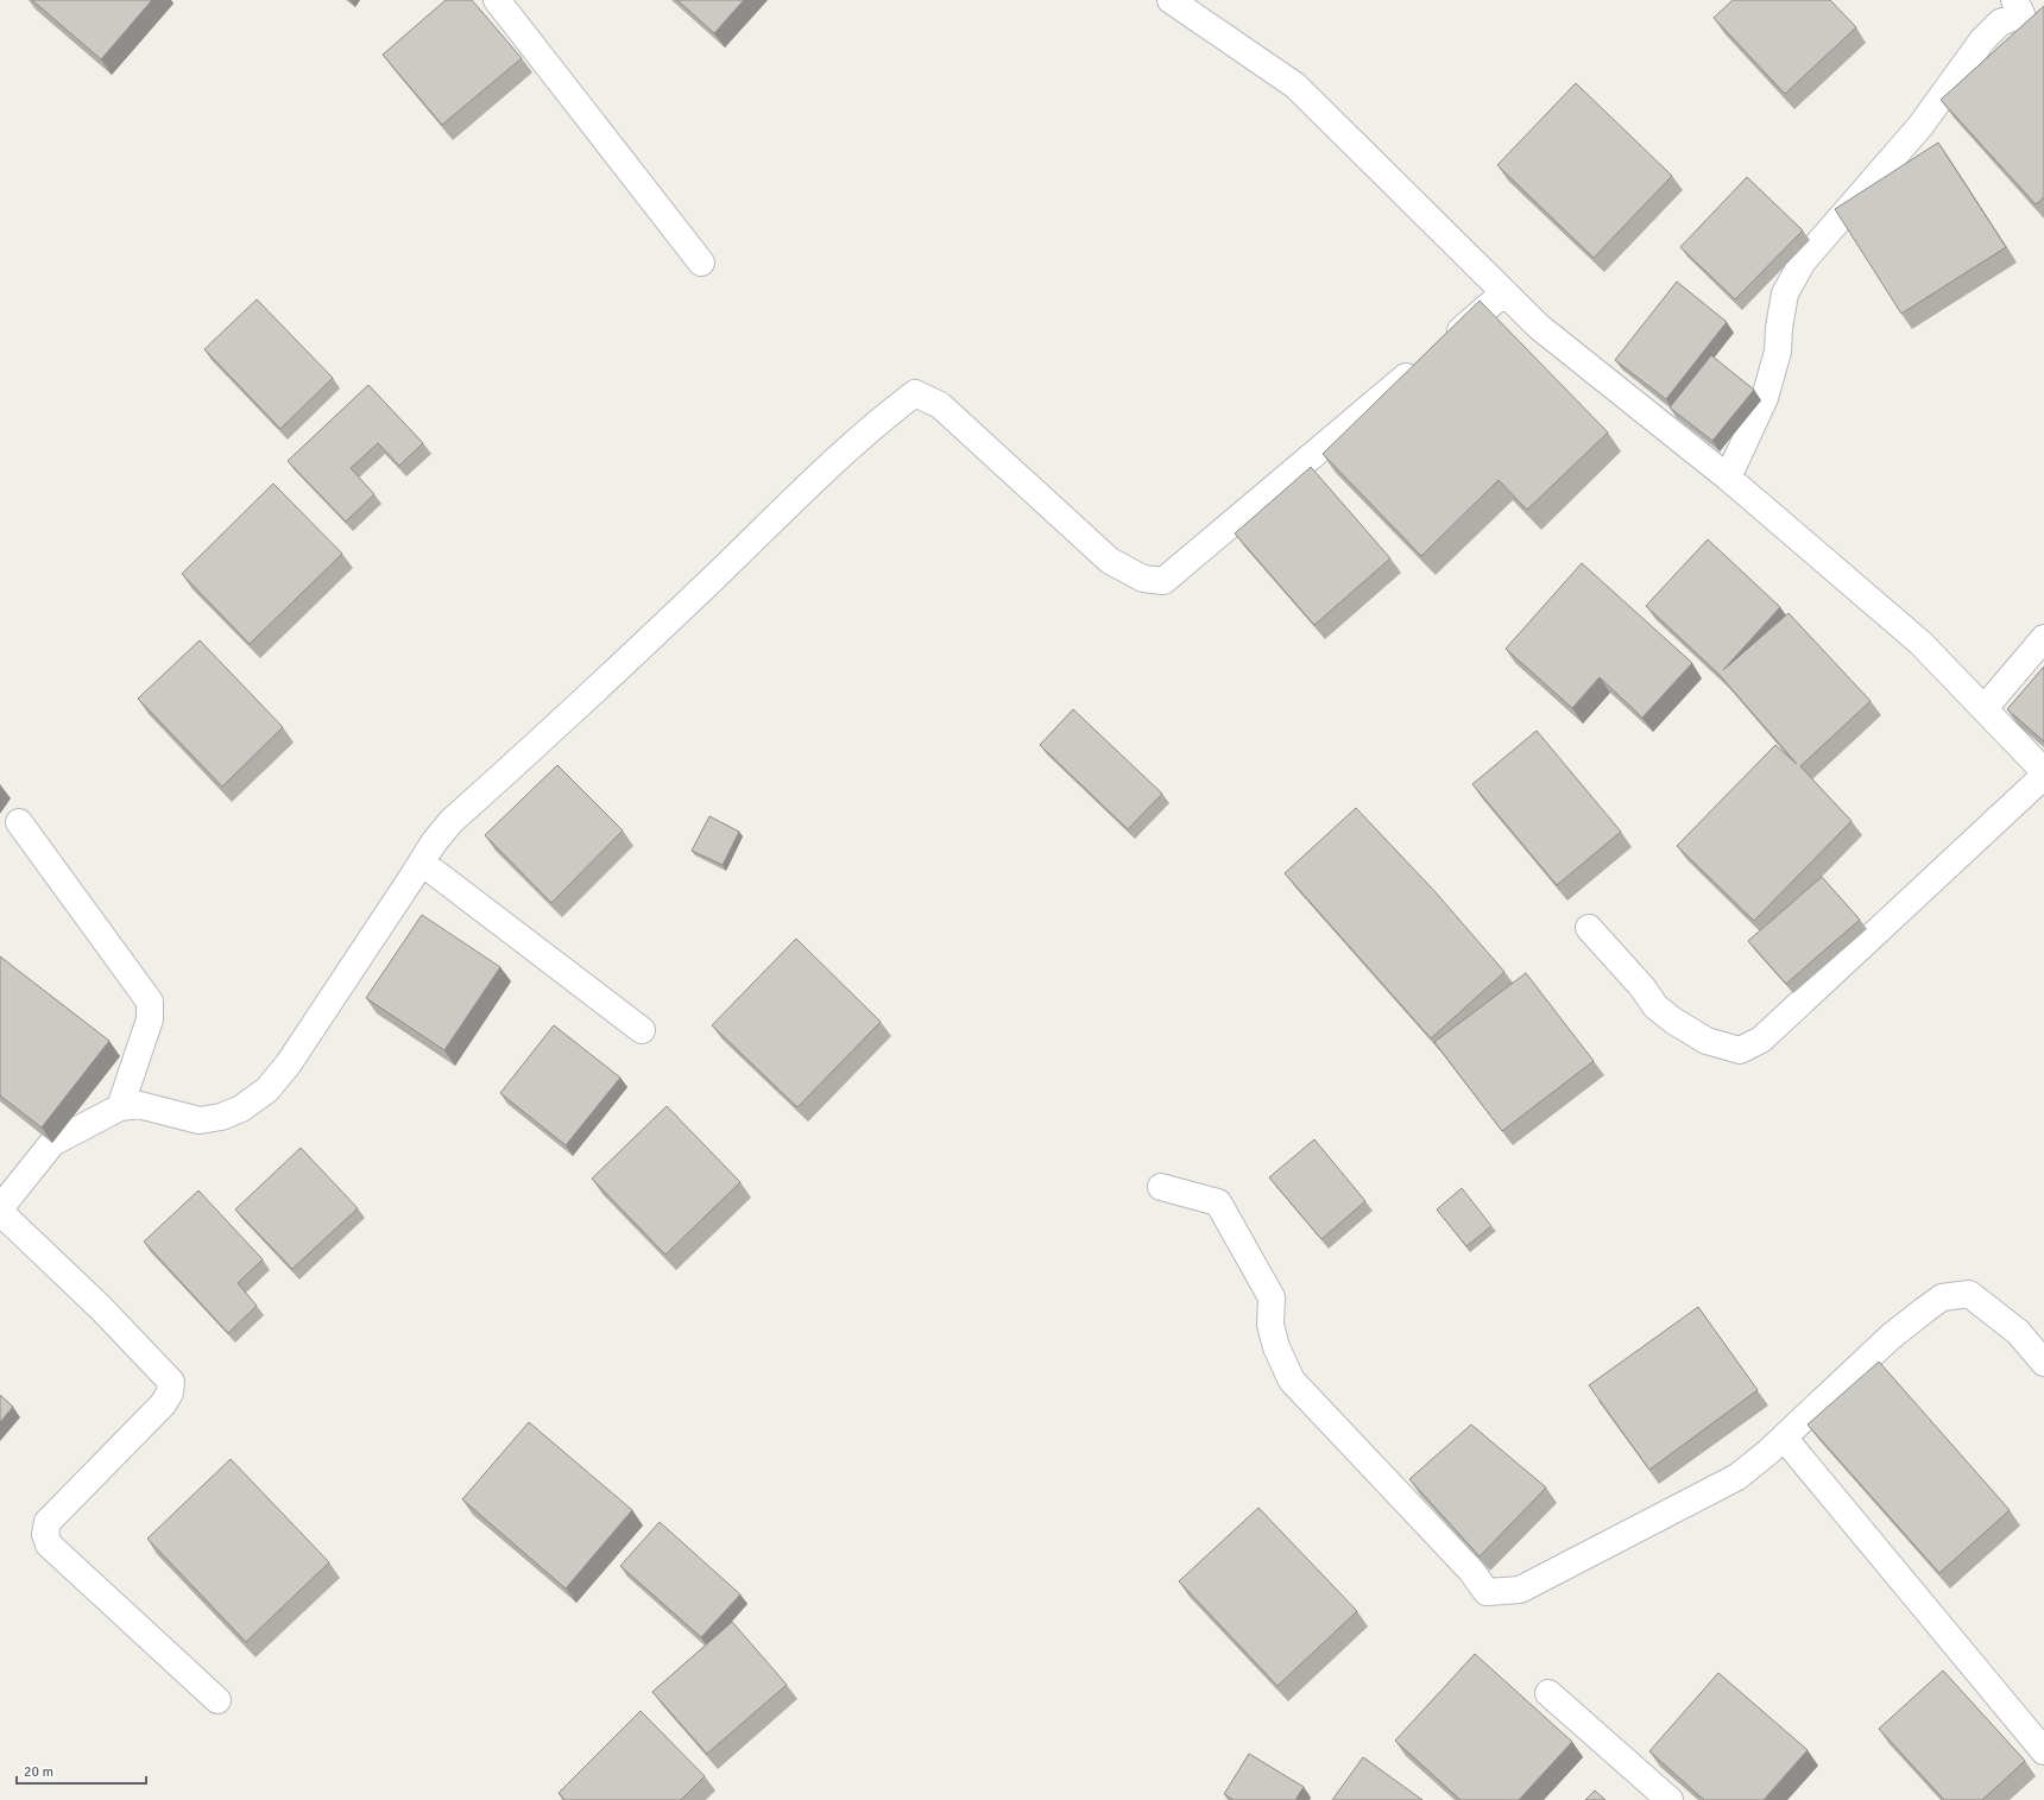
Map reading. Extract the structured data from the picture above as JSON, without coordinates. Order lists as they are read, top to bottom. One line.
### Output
{"scale_bar":"20 m"}
